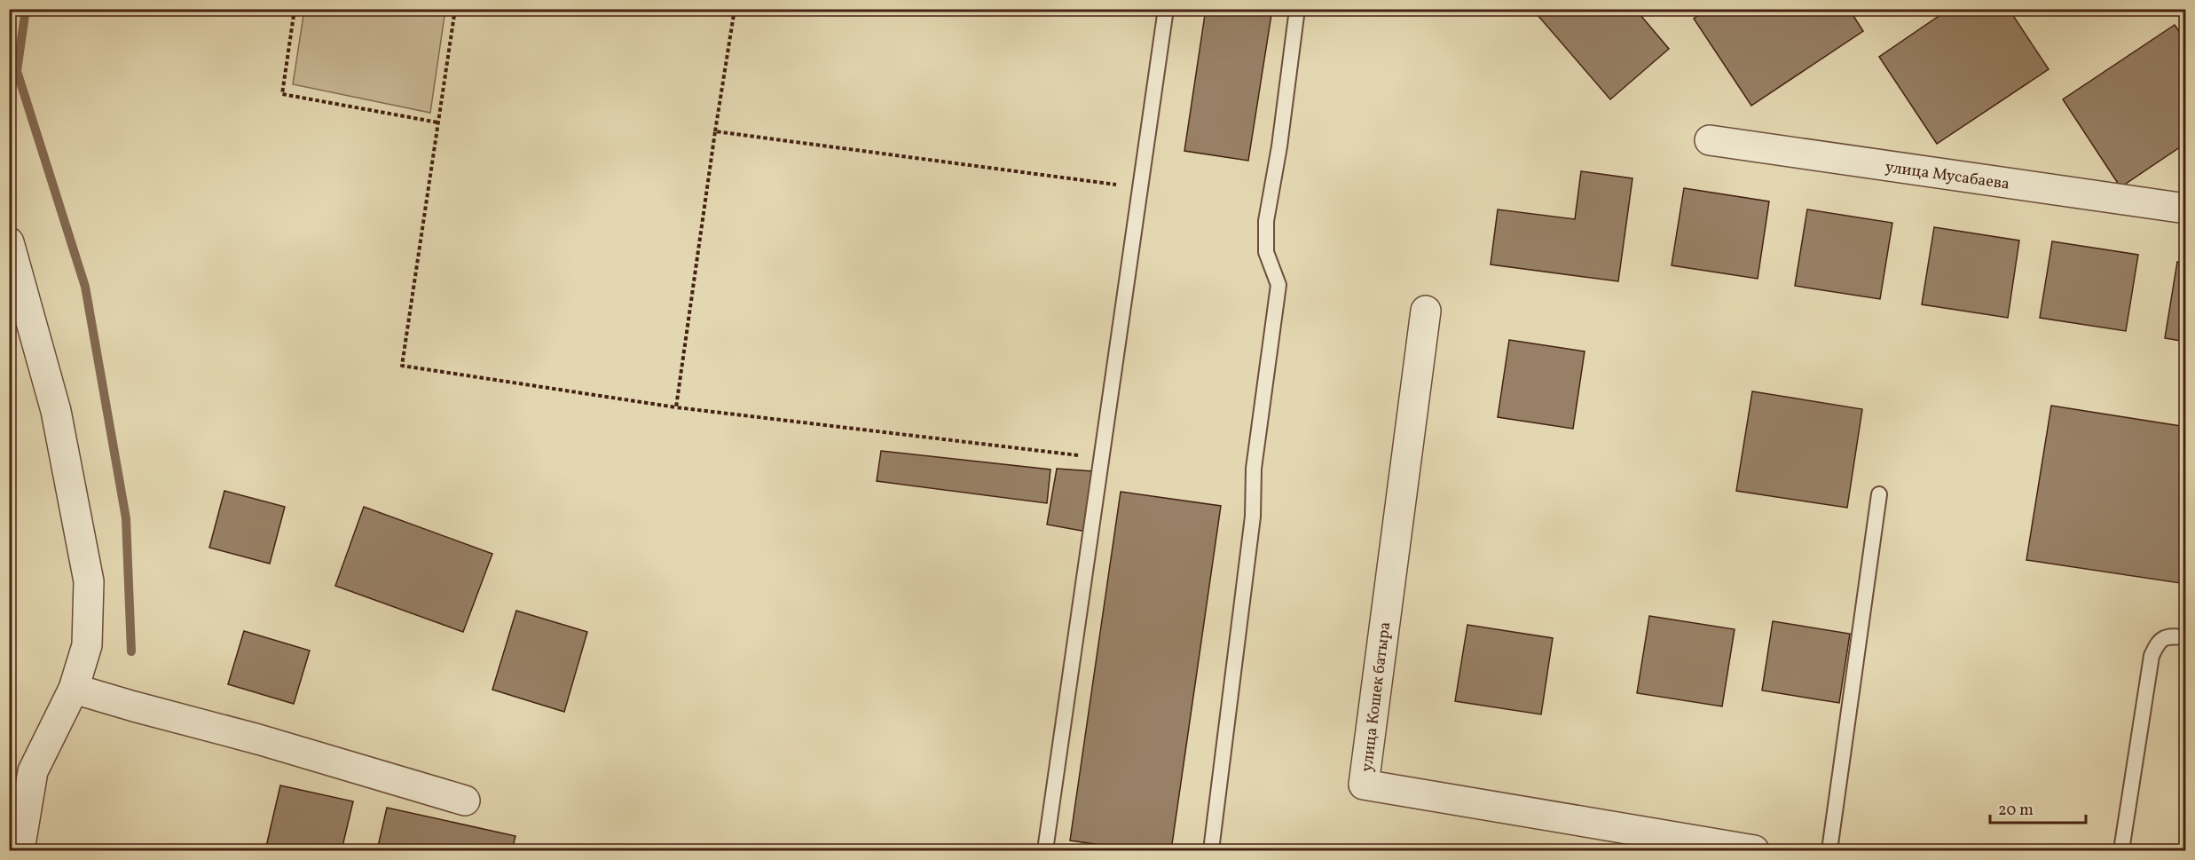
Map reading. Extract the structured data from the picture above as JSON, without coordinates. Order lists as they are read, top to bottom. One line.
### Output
{"streets":{"street":["улица Мусабаева","улица Кошек батыра"]},"scale_bar":"20 m"}
